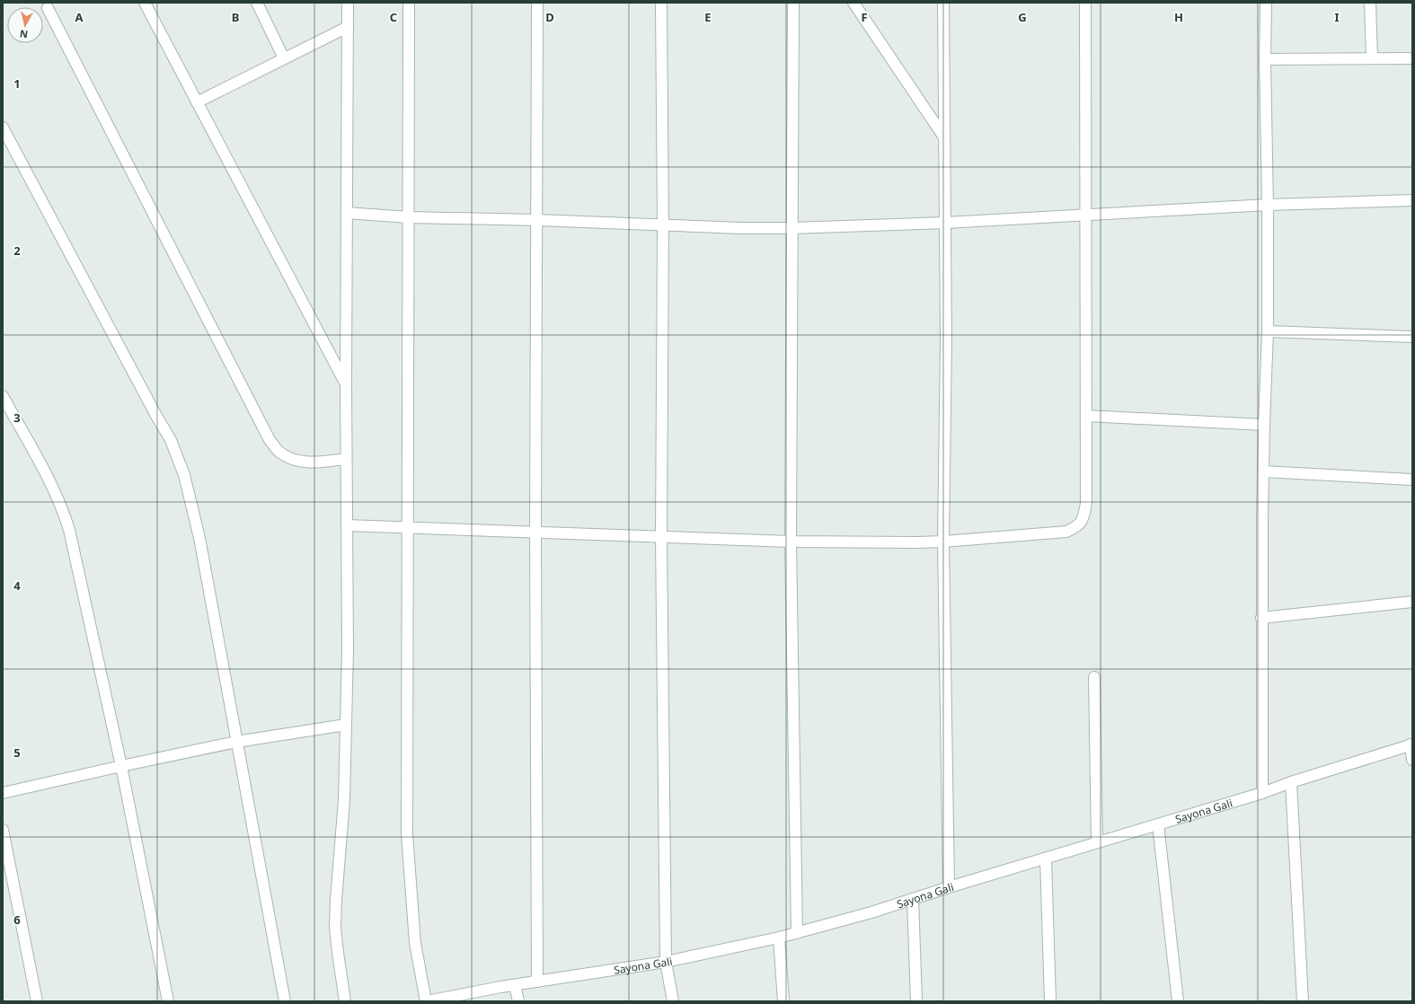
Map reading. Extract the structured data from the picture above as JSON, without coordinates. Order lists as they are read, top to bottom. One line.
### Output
{"streets":{"street":["Sayona Gali"]},"north":"bottom","grid":{"columns":["A","B","C","D","E","F","G","H","I"],"rows":["1","2","3","4","5","6"]}}
